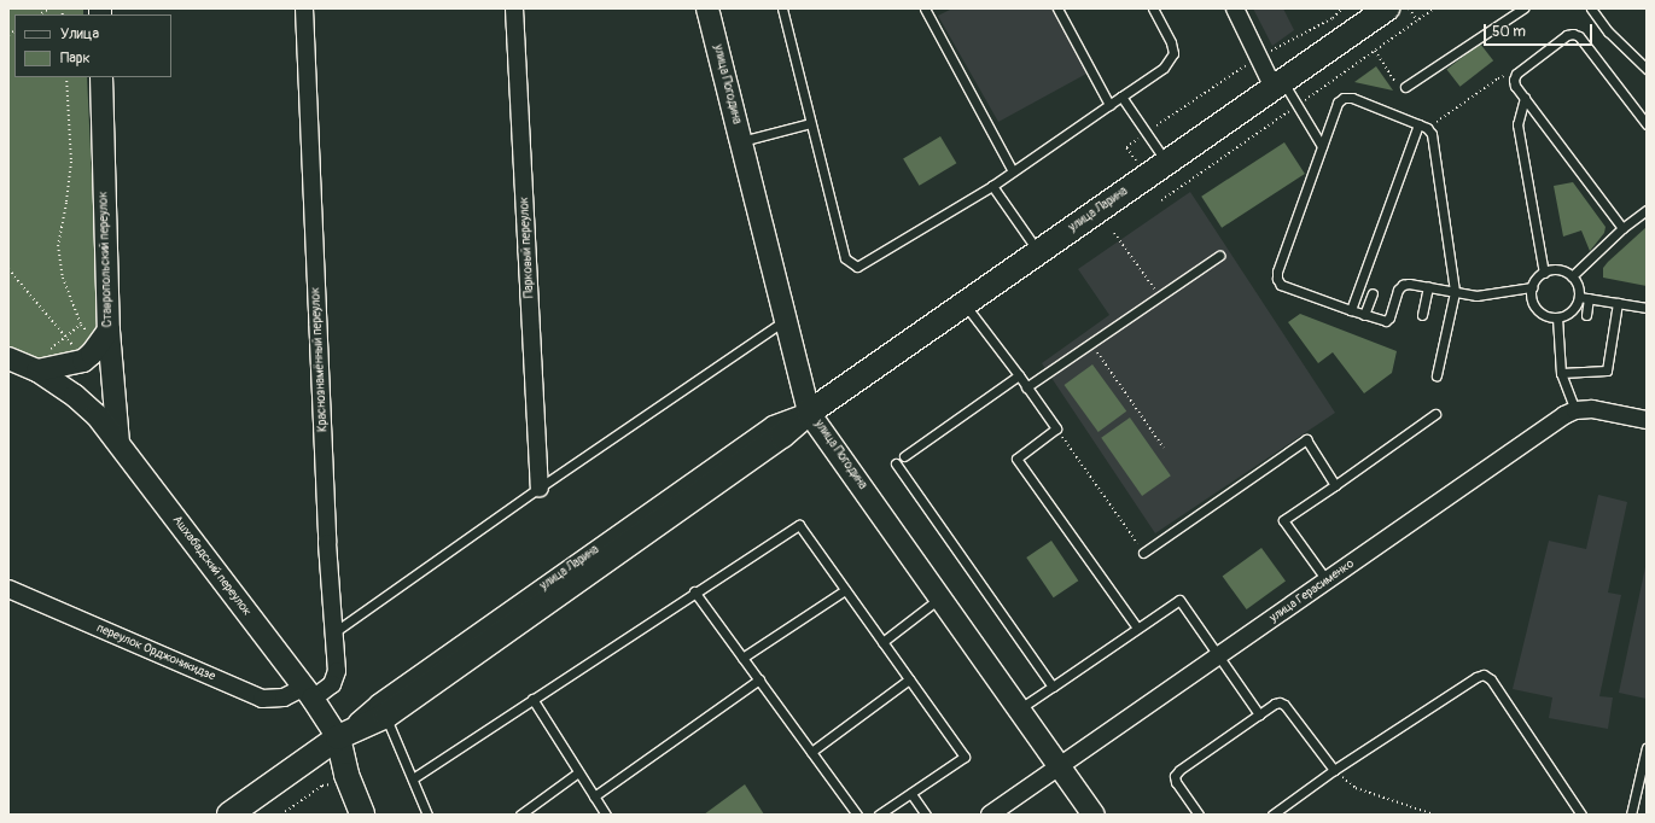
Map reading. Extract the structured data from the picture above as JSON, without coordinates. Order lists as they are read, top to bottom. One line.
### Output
{"streets":{"main road":["улица Ларина","Ашхабадский переулок"],"street":["улица Погодина","Парковый переулок","Ставропольский переулок","Краснознамённый переулок","улица Герасименко","переулок Орджоникидзе"]},"crossings":[["улица Погодина","улица Ларина"],["улица Погодина","улица Герасименко"],["улица Ларина","Ашхабадский переулок"],["Ставропольский переулок","Ашхабадский переулок"],["Краснознамённый переулок","Ашхабадский переулок"],["Краснознамённый переулок","переулок Орджоникидзе"],["Ашхабадский переулок","переулок Орджоникидзе"]],"legend":["Улица","Парк"],"scale_bar":"50 m"}
